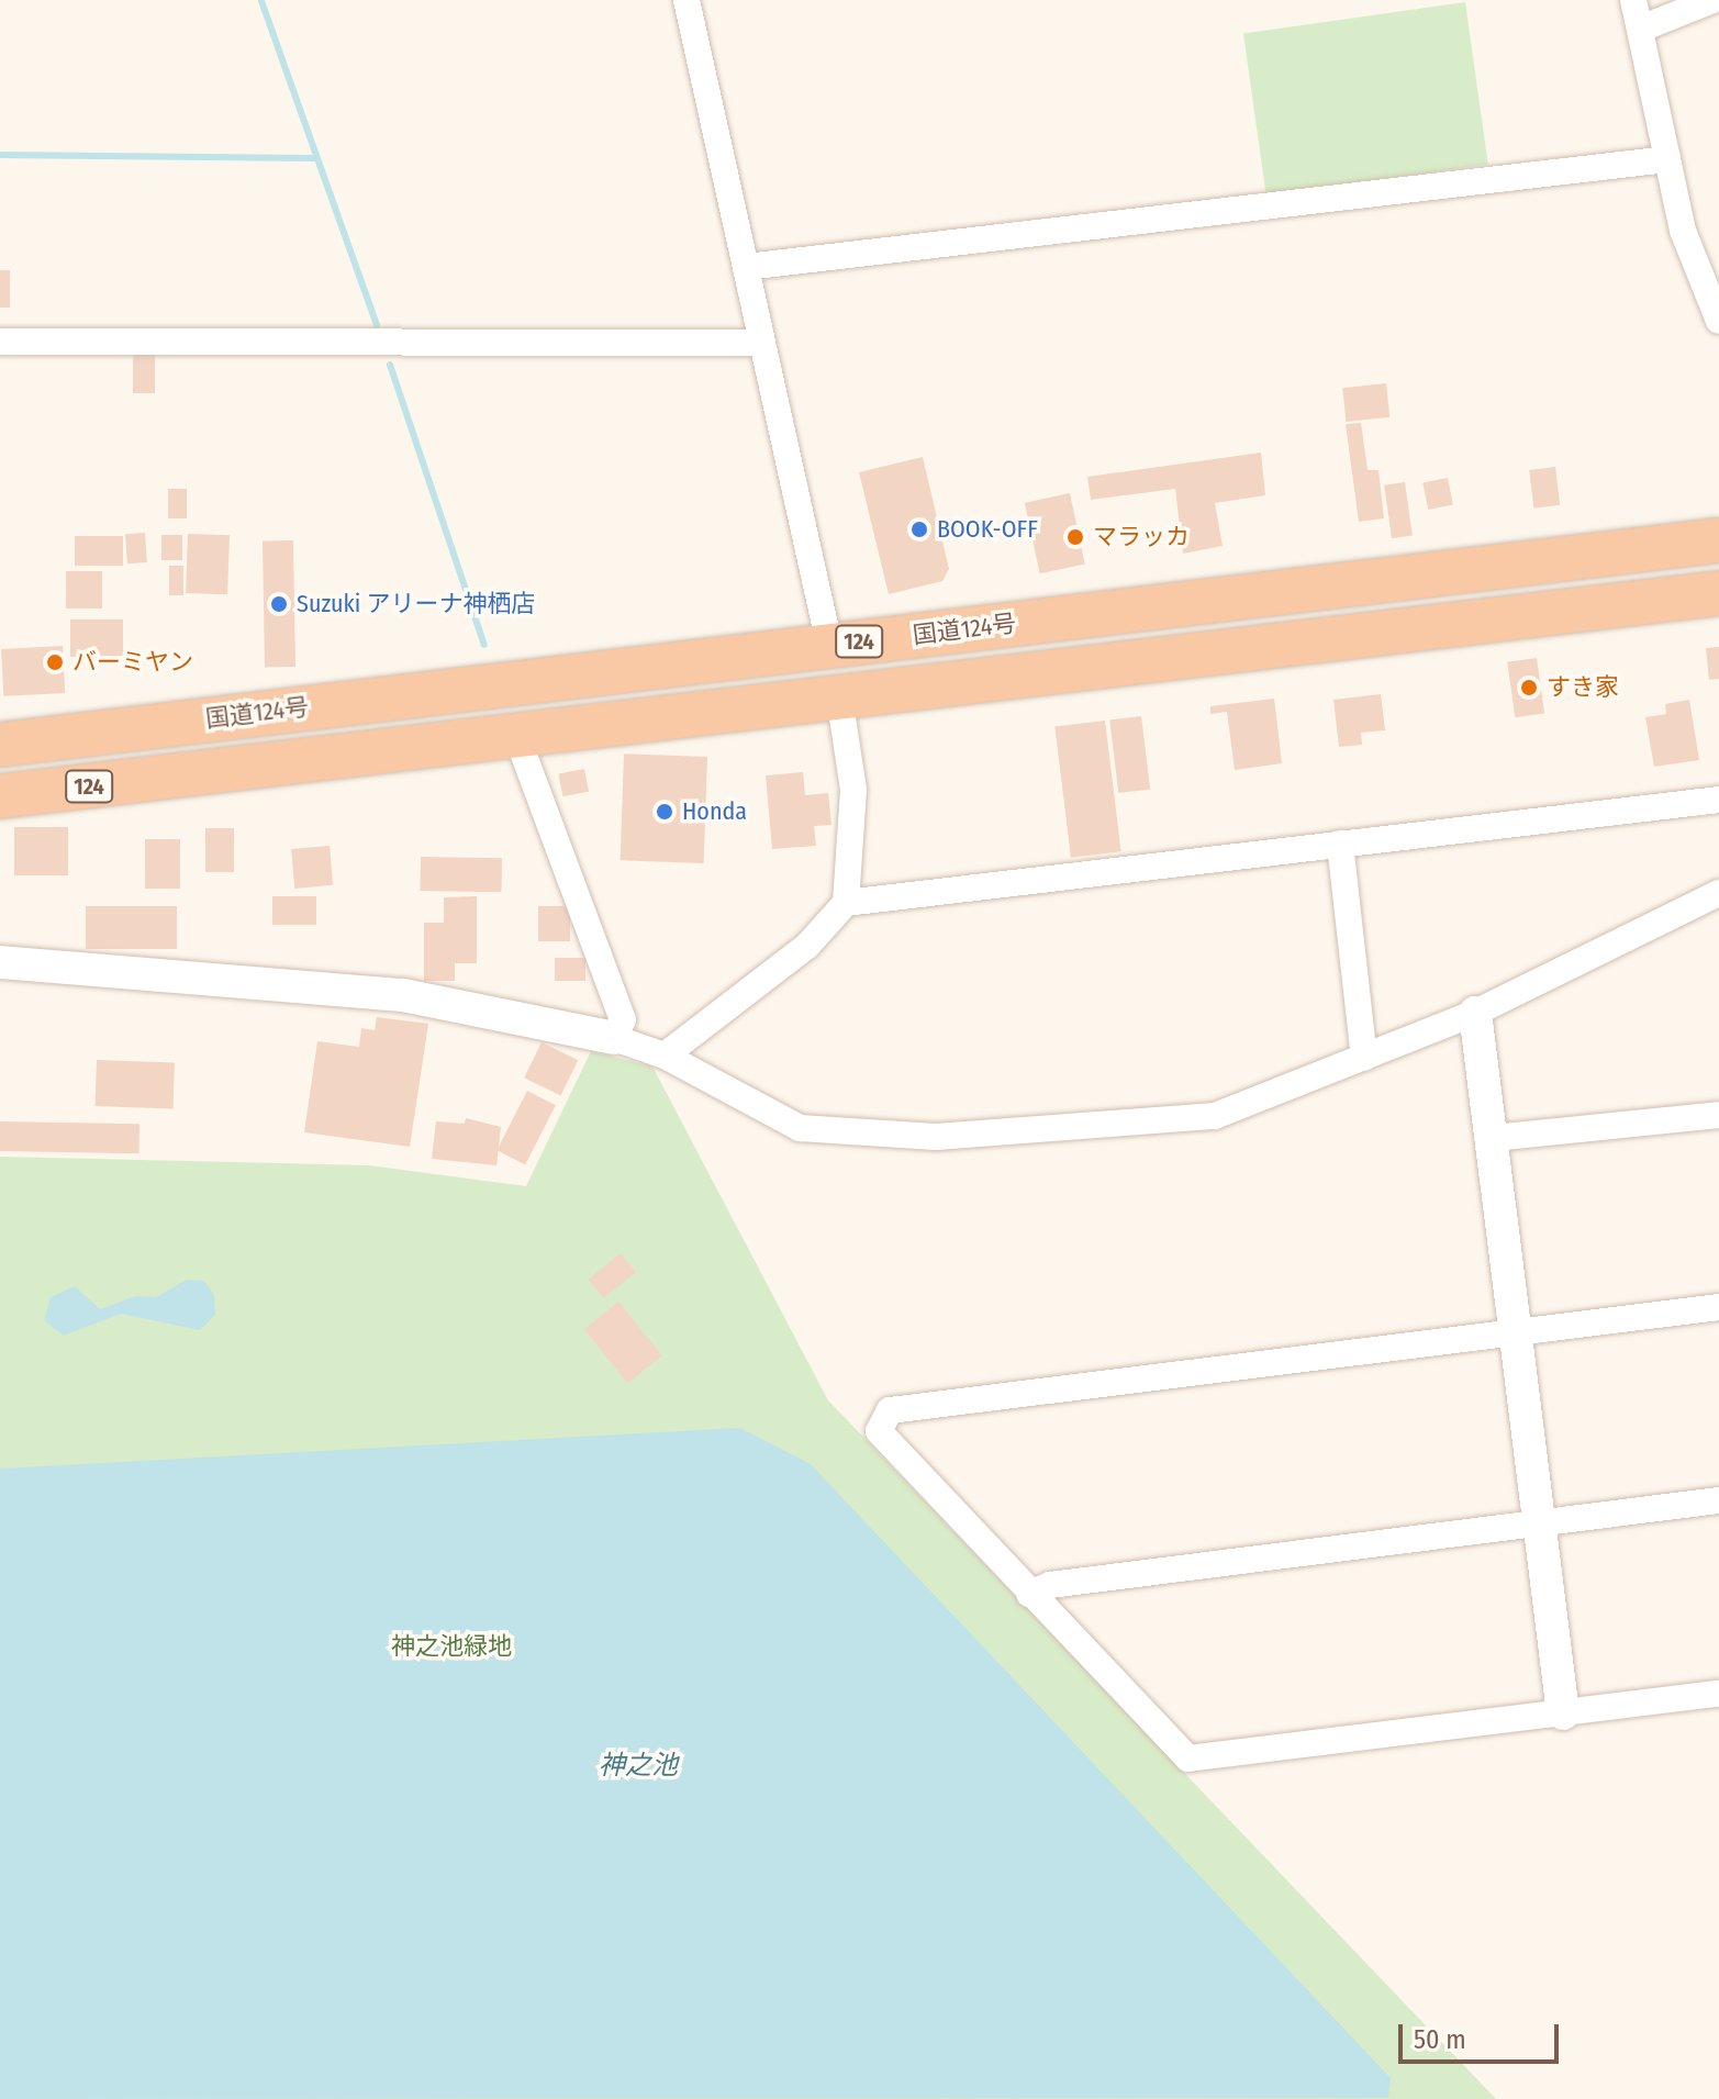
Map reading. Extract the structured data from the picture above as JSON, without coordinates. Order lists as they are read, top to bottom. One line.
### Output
{"streets":{"highway":["国道124号","124"]},"water":["神之池"],"parks":["神之池緑地"],"places":["BOOK-OFF","マラッカ","Suzuki アリーナ神栖店","バーミヤン","すき家","Honda"],"scale_bar":"50 m"}
